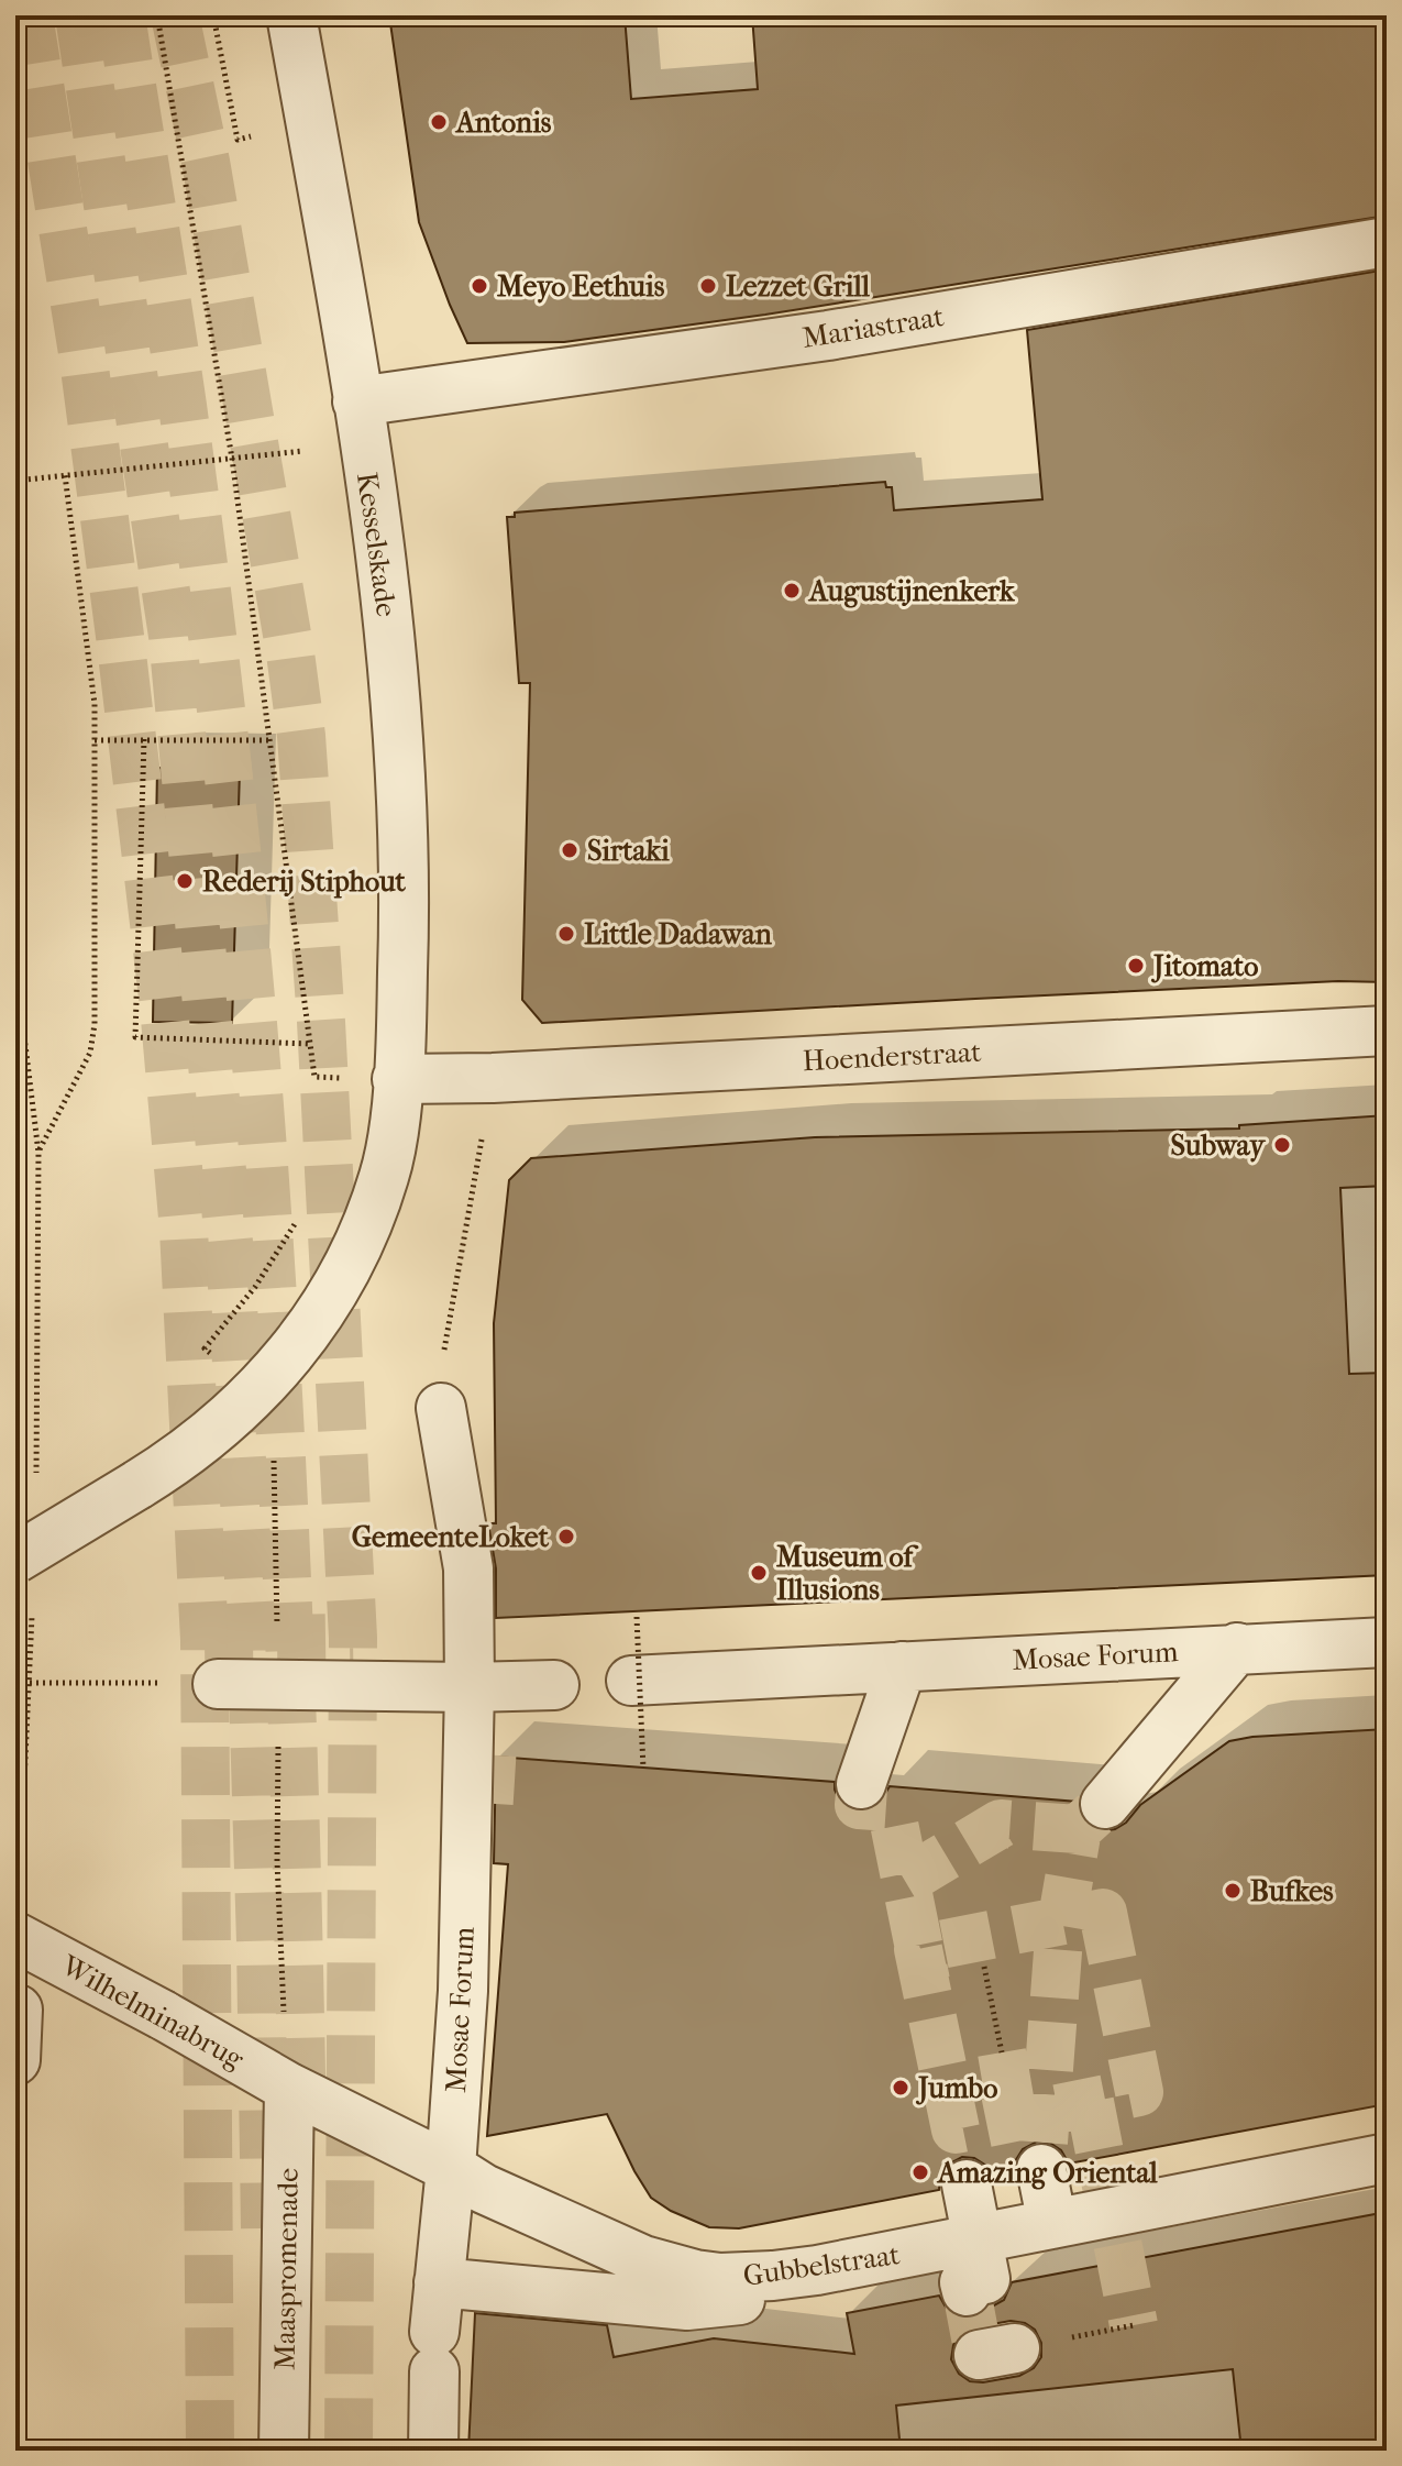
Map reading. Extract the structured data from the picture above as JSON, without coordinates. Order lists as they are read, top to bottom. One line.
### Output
{"streets":{"street":["Mariastraat","Kesselskade","Hoenderstraat","Mosae Forum","Wilhelminabrug","Gubbelstraat","Maaspromenade"]},"crossings":[["Mariastraat","Kesselskade"],["Kesselskade","Hoenderstraat"],["Mosae Forum","Gubbelstraat"],["Wilhelminabrug","Gubbelstraat"],["Wilhelminabrug","Maaspromenade"],["Gubbelstraat","Maaspromenade"]],"places":["Antonis","Meyo Eethuis","Lezzet Grill","Augustijnenkerk","Sirtaki","Rederij Stiphout","Little Dadawan","Jitomato","Subway","GemeenteLoket","Museum of Illusions","Bufkes","Jumbo","Amazing Oriental"]}
